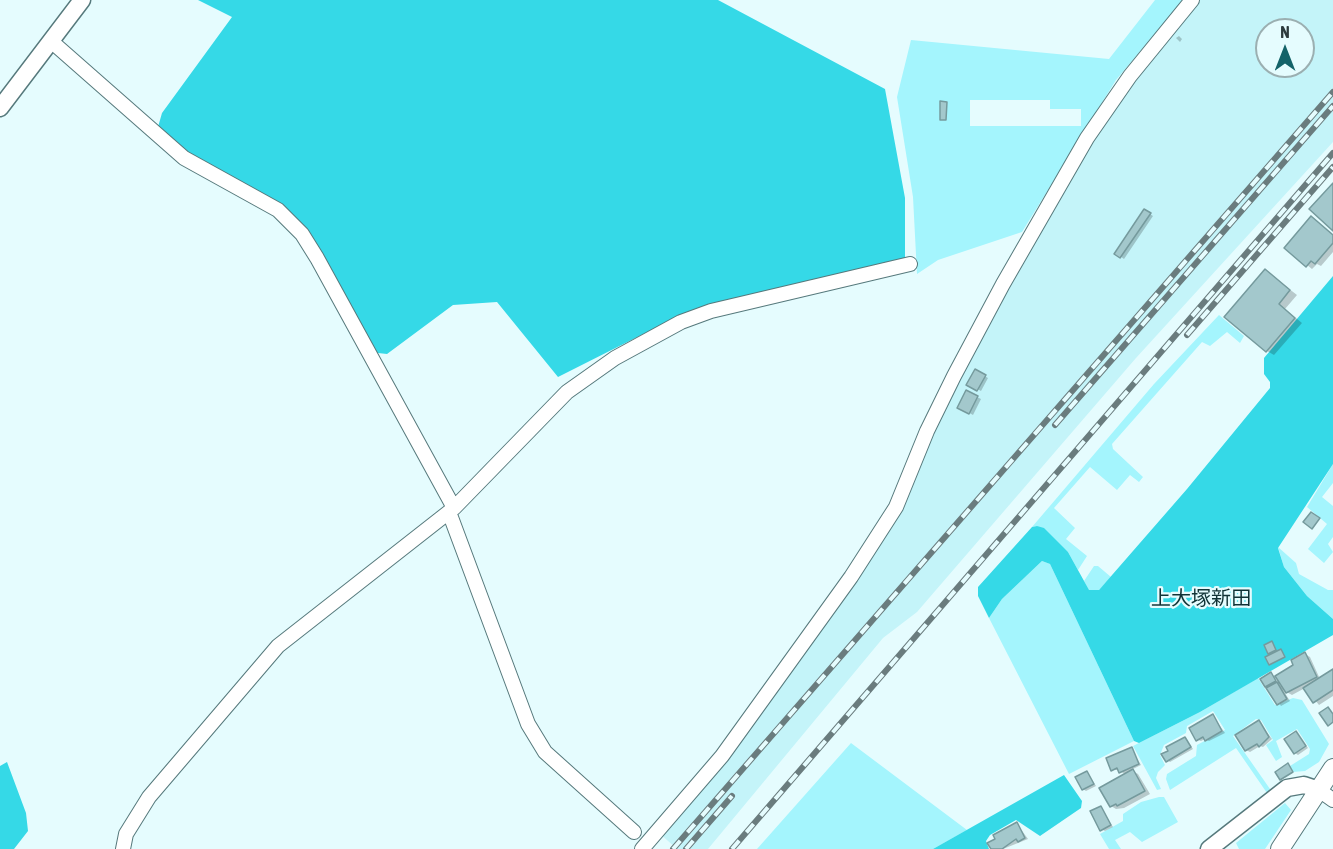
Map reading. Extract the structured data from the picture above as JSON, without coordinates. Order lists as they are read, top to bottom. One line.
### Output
{"districts":["上大塚新田"],"north":"top"}
